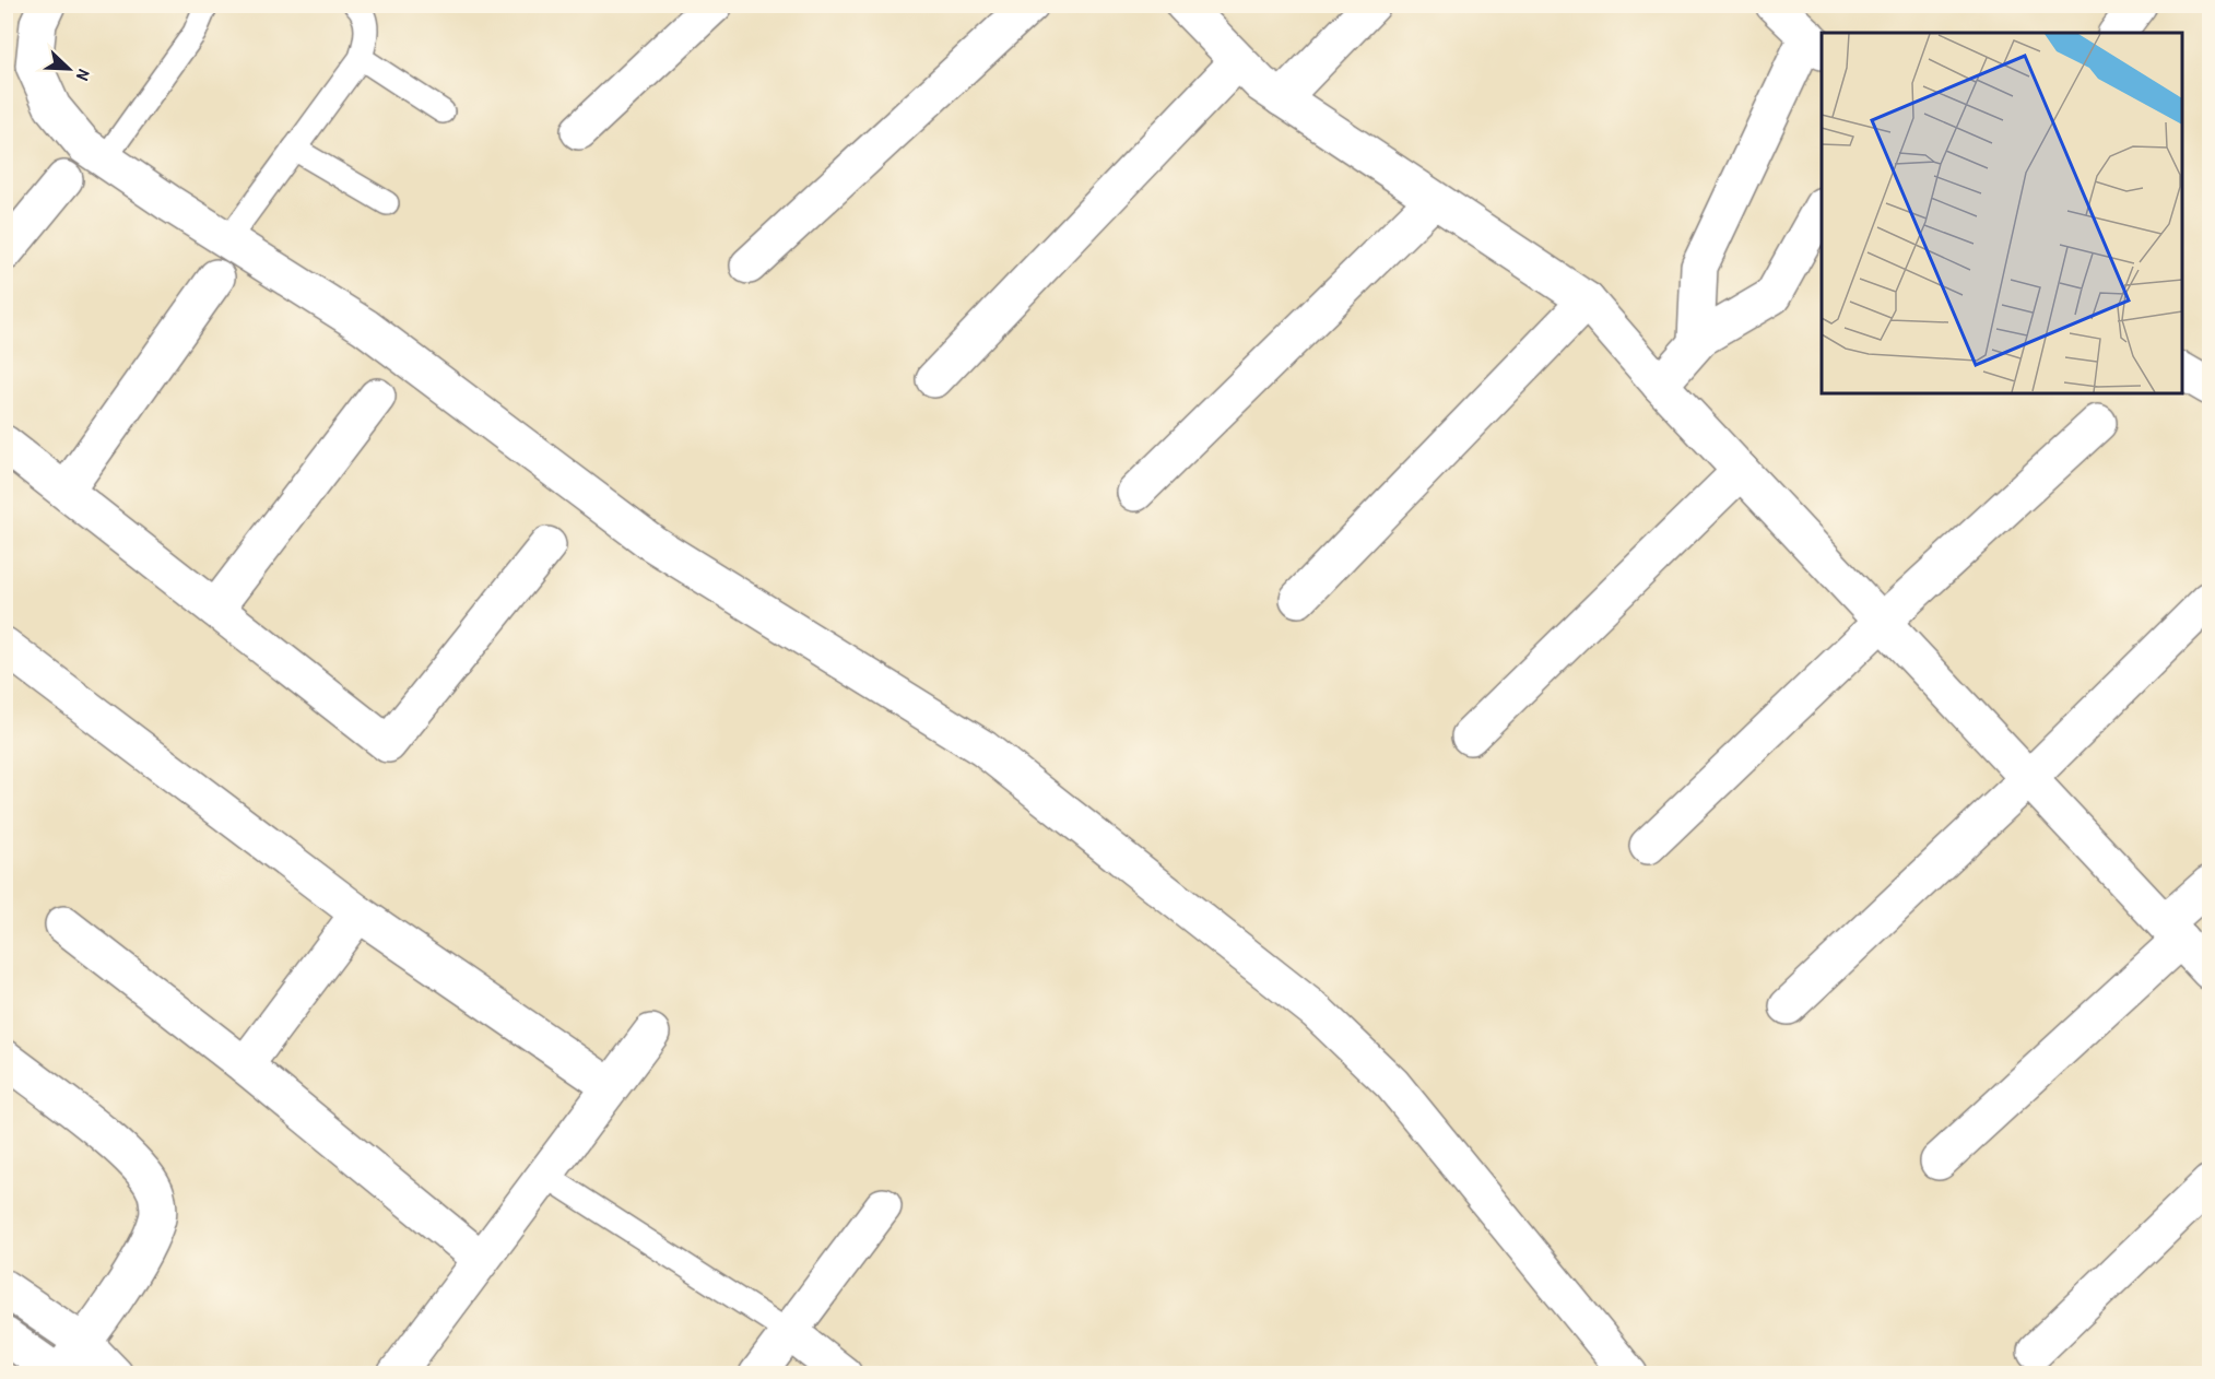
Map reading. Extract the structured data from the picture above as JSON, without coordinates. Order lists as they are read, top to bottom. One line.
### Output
{"north":"bottom right"}
